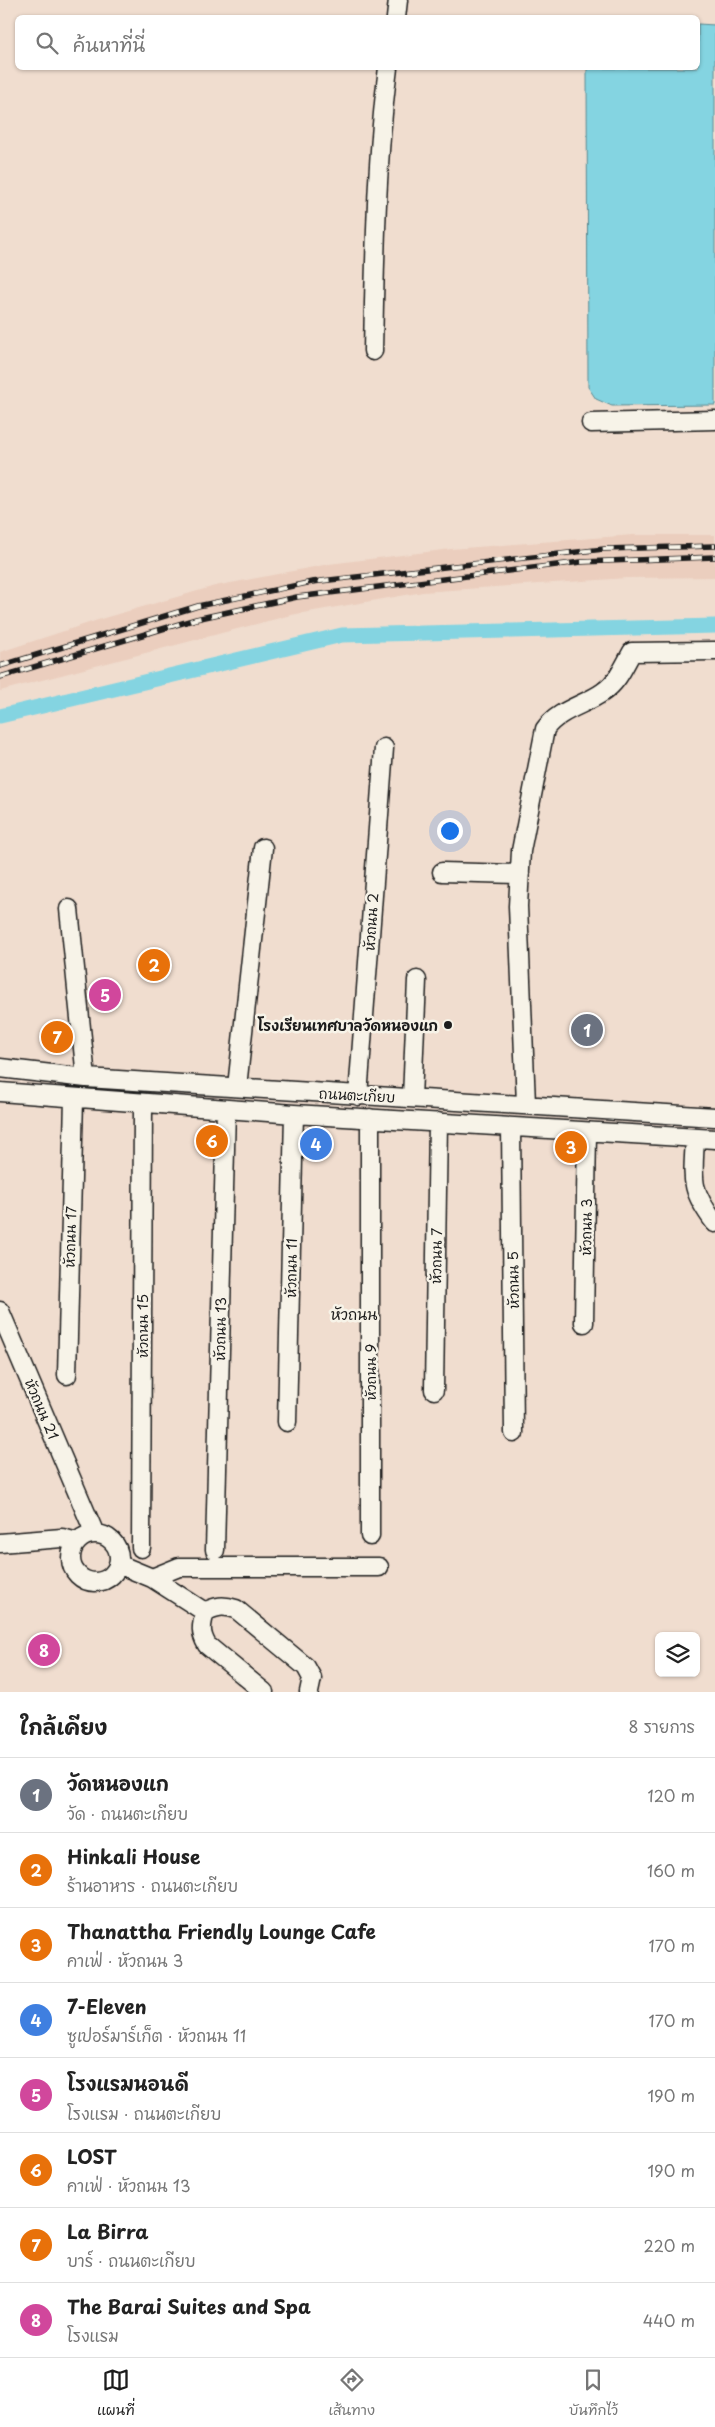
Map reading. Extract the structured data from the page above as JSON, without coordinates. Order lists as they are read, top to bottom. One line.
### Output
{"streets":{"street":["หัวถนน 2","ถนนตะเกียบ","หัวถนน 3","หัวถนน 17","หัวถนน 7","หัวถนน 11","หัวถนน 5","หัวถนน 15","หัวถนน 13","หัวถนน 9","หัวถนน 21"]},"crossings":[["หัวถนน 2","ถนนตะเกียบ"],["ถนนตะเกียบ","หัวถนน 3"],["ถนนตะเกียบ","หัวถนน 17"],["ถนนตะเกียบ","หัวถนน 7"],["ถนนตะเกียบ","หัวถนน 11"],["ถนนตะเกียบ","หัวถนน 5"],["ถนนตะเกียบ","หัวถนน 15"],["ถนนตะเกียบ","หัวถนน 13"],["ถนนตะเกียบ","หัวถนน 9"]],"districts":["หัวถนน"],"places":["โรงเรียนเทศบาลวัดหนองแก"],"page":{"search":"ค้นหาที่นี่","pins":["2","5","1","7","6","4","3","8"],"heading":["ใกล้เคียง","8 รายการ"],"list":[{"mark":"1","name":"วัดหนองแก","note":"วัด · ถนนตะเกียบ","value":"120 m"},{"mark":"2","name":"Hinkali House","note":"ร้านอาหาร · ถนนตะเกียบ","value":"160 m"},{"mark":"3","name":"Thanattha Friendly Lounge Cafe","note":"คาเฟ่ · หัวถนน 3","value":"170 m"},{"mark":"4","name":"7-Eleven","note":"ซูเปอร์มาร์เก็ต · หัวถนน 11","value":"170 m"},{"mark":"5","name":"โรงแรมนอนดี","note":"โรงแรม · ถนนตะเกียบ","value":"190 m"},{"mark":"6","name":"LOST","note":"คาเฟ่ · หัวถนน 13","value":"190 m"},{"mark":"7","name":"La Birra","note":"บาร์ · ถนนตะเกียบ","value":"220 m"},{"mark":"8","name":"The Barai Suites and Spa","note":"โรงแรม","value":"440 m"}],"nav":["แผนที่","เส้นทาง","บันทึกไว้"]}}
